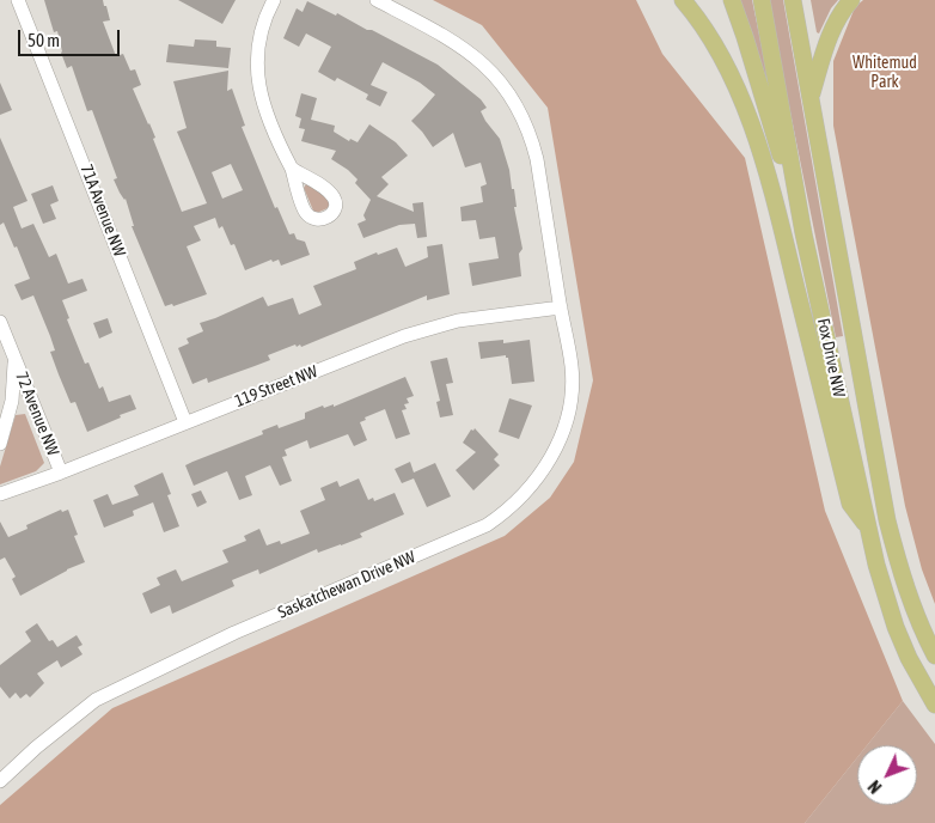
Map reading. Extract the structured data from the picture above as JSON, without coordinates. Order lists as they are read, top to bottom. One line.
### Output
{"streets":{"main road":["Fox Drive NW"],"street":["71A Avenue NW","119 Street NW","72 Avenue NW","Saskatchewan Drive NW"]},"crossings":[["71A Avenue NW","119 Street NW"],["119 Street NW","72 Avenue NW"],["119 Street NW","Saskatchewan Drive NW"]],"parks":["Whitemud Park"],"scale_bar":"50 m","north":"bottom left"}
